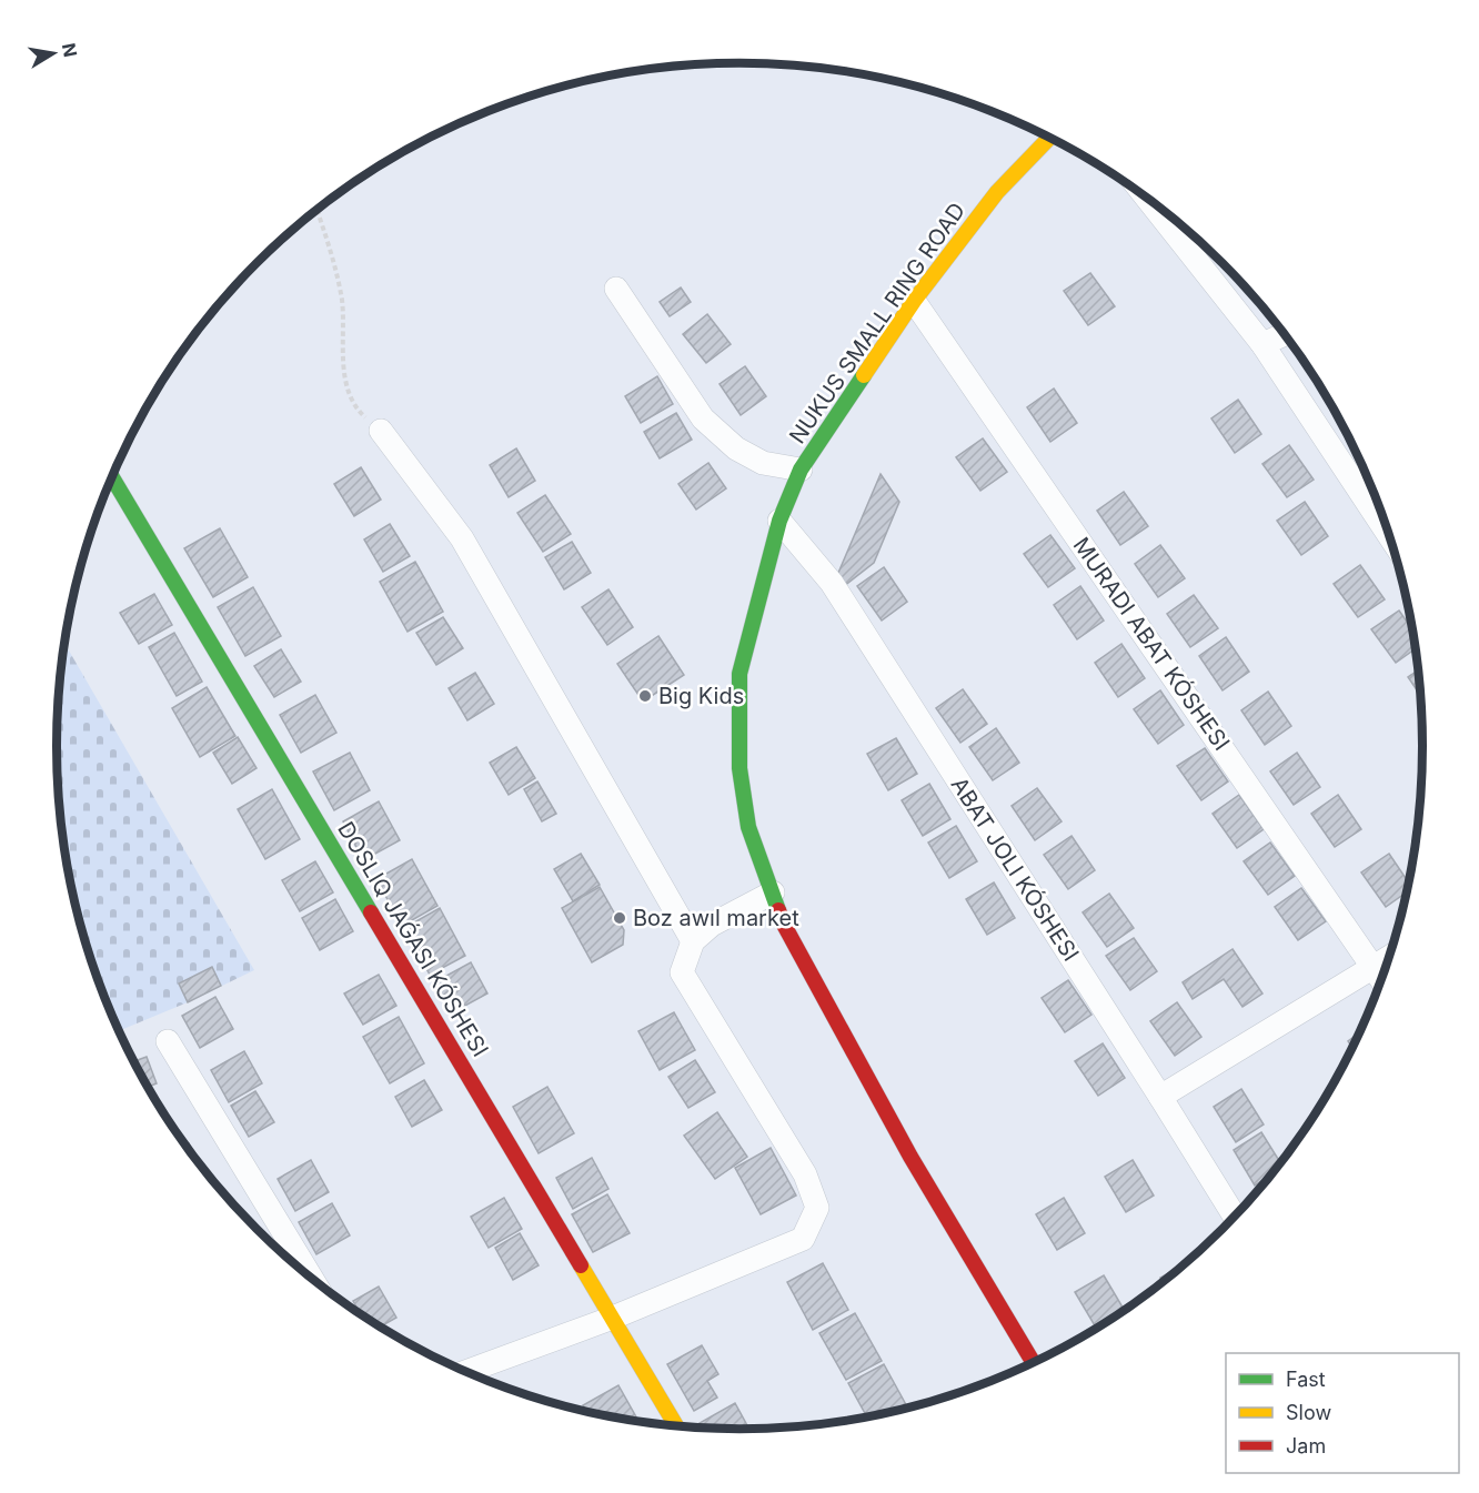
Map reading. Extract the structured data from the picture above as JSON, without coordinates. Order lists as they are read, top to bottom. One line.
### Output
{"streets":{"main road":["NUKUS SMALL RING ROAD"]},"places":["Big Kids","Boz awıl market"],"legend":["Fast","Slow","Jam"],"north":"right"}
